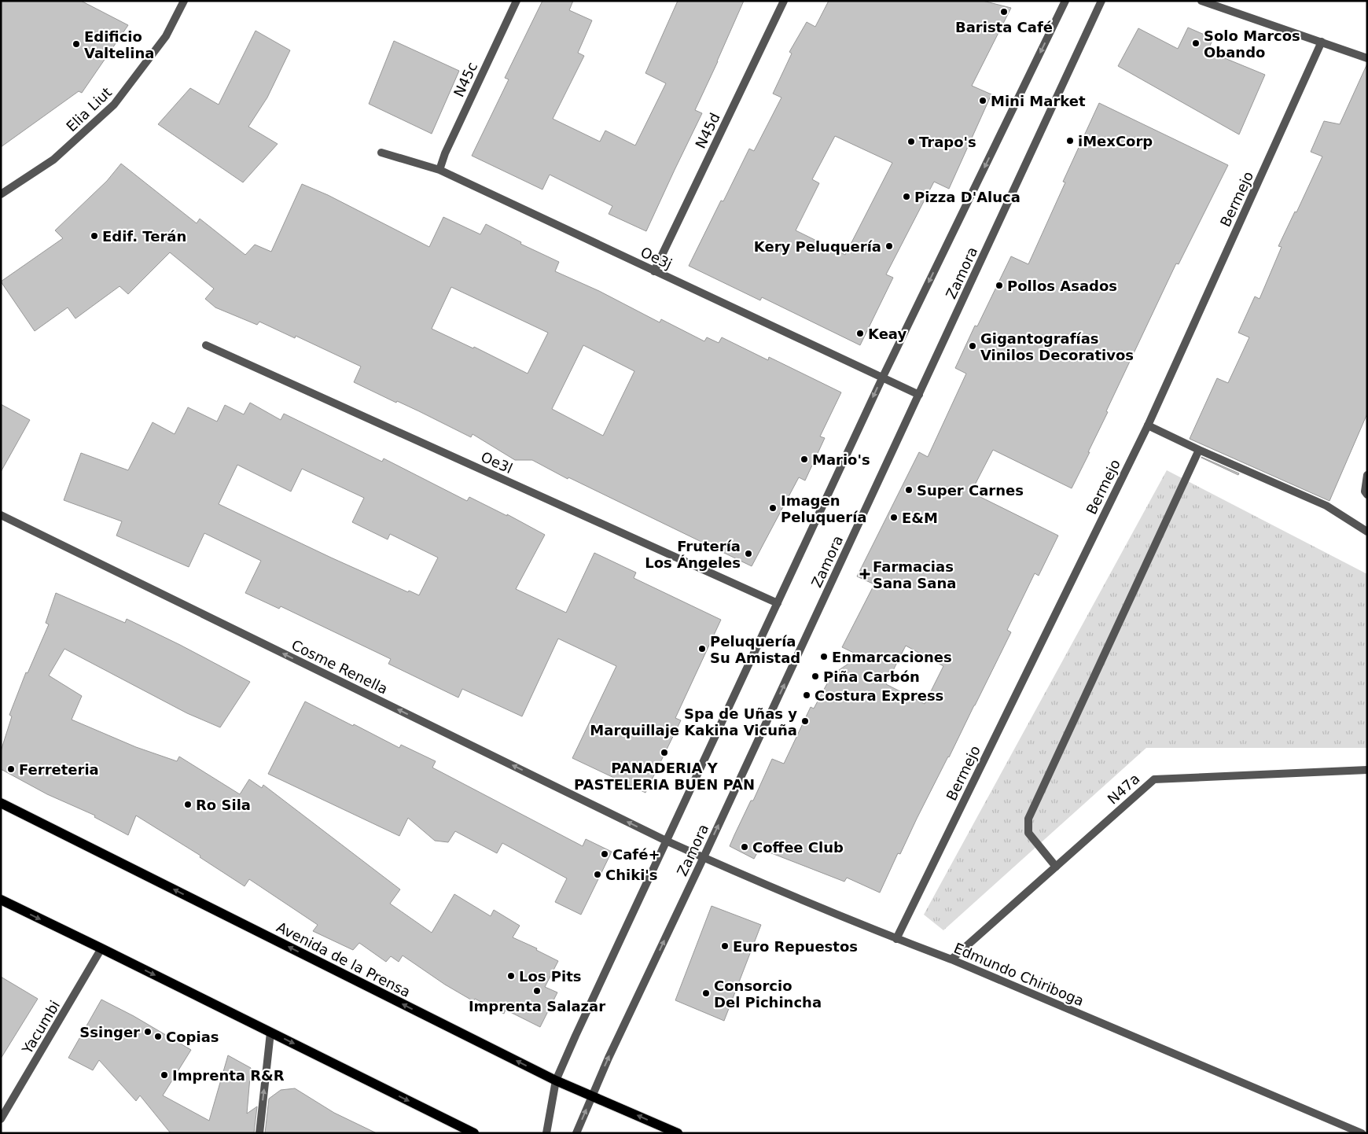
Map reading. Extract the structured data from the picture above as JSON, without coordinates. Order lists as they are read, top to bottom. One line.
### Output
{"streets":{"main road":["Avenida de la Prensa"],"street":["N45c","Elia Liut","N45d","Bermejo","Oe3j","Zamora","Oe3l","Cosme Renella","N47a","Edmundo Chiriboga","Yacumbi"]},"crossings":[["N45c","Oe3j"],["N45d","Oe3j"],["Bermejo","Edmundo Chiriboga"],["Oe3j","Zamora"],["Zamora","Oe3l"],["Zamora","Cosme Renella"],["Zamora","Avenida de la Prensa"],["Zamora","Edmundo Chiriboga"],["Cosme Renella","Edmundo Chiriboga"],["N47a","Edmundo Chiriboga"]],"one_way":["Cosme Renella"],"places":{"other":["Barista Café","Solo Marcos Obando","Edificio Valtelina","Mini Market","iMexCorp","Trapo's","Pizza D'Aluca","Edif. Terán","Kery Peluquería","Pollos Asados","Keay","Gigantografías Vinilos Decorativos","Mario's","Super Carnes","Imagen Peluquería","E&M","Frutería Los Ángeles","Peluquería Su Amistad","Enmarcaciones","Piña Carbón","Costura Express","Spa de Uñas y Marquillaje Kakina Vicuña","PANADERIA Y PASTELERIA BUEN PAN","Ferreteria","Ro Sila","Coffee Club","Café+","Chiki's","Euro Repuestos","Los Pits","Imprenta Salazar","Consorcio Del Pichincha","Ssinger","Copias","Imprenta R&R"],"health":["Farmacias Sana Sana"]}}
